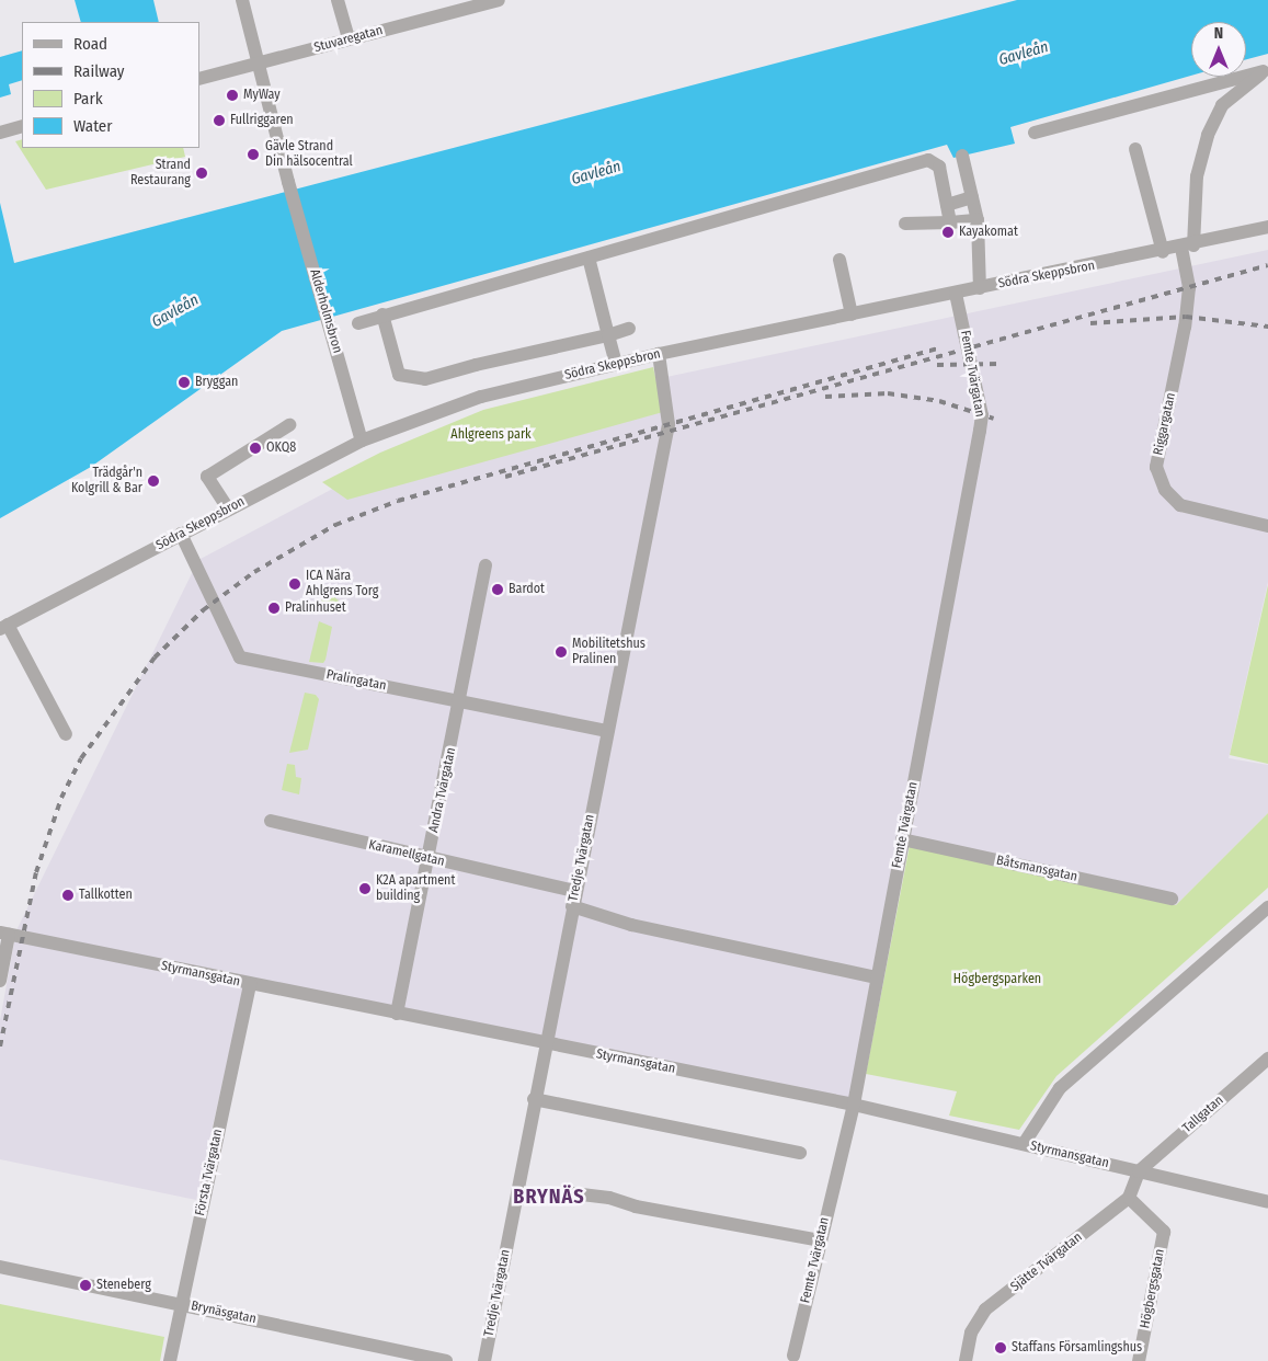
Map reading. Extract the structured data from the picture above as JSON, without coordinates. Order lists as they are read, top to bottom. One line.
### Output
{"streets":{"street":["Stuvaregatan","Södra Skeppsbron","Alderholmsbron","Femte Tvärgatan","Riggargatan","Pralingatan","Andra Tvärgatan","Karamellgatan","Tredje Tvärgatan","Båtsmansgatan","Styrmansgatan","Tallgatan","Första Tvärgatan","Sjätte Tvärgatan","Högbergsgatan","Brynäsgatan"]},"crossings":[["Stuvaregatan","Alderholmsbron"],["Södra Skeppsbron","Alderholmsbron"],["Södra Skeppsbron","Femte Tvärgatan"],["Södra Skeppsbron","Riggargatan"],["Södra Skeppsbron","Pralingatan"],["Södra Skeppsbron","Tredje Tvärgatan"],["Femte Tvärgatan","Båtsmansgatan"],["Femte Tvärgatan","Styrmansgatan"],["Pralingatan","Andra Tvärgatan"],["Pralingatan","Tredje Tvärgatan"],["Andra Tvärgatan","Karamellgatan"],["Andra Tvärgatan","Styrmansgatan"],["Karamellgatan","Tredje Tvärgatan"],["Tredje Tvärgatan","Styrmansgatan"],["Styrmansgatan","Tallgatan"],["Styrmansgatan","Första Tvärgatan"],["Första Tvärgatan","Brynäsgatan"],["Sjätte Tvärgatan","Högbergsgatan"]],"districts":["BRYNÄS"],"water":["Gavleån"],"parks":["Ahlgreens park","Högbergsparken"],"places":["MyWay","Fullriggaren","Gävle Strand Din hälsocentral","Strand Restaurang","Kayakomat","Bryggan","OKQ8","Trädgår'n Kolgrill & Bar","ICA Nära Ahlgrens Torg","Bardot","Pralinhuset","Mobilitetshus Pralinen","K2A apartment building","Tallkotten","Steneberg","Staffans Församlingshus"],"legend":["Road","Railway","Park","Water"],"north":"top"}
